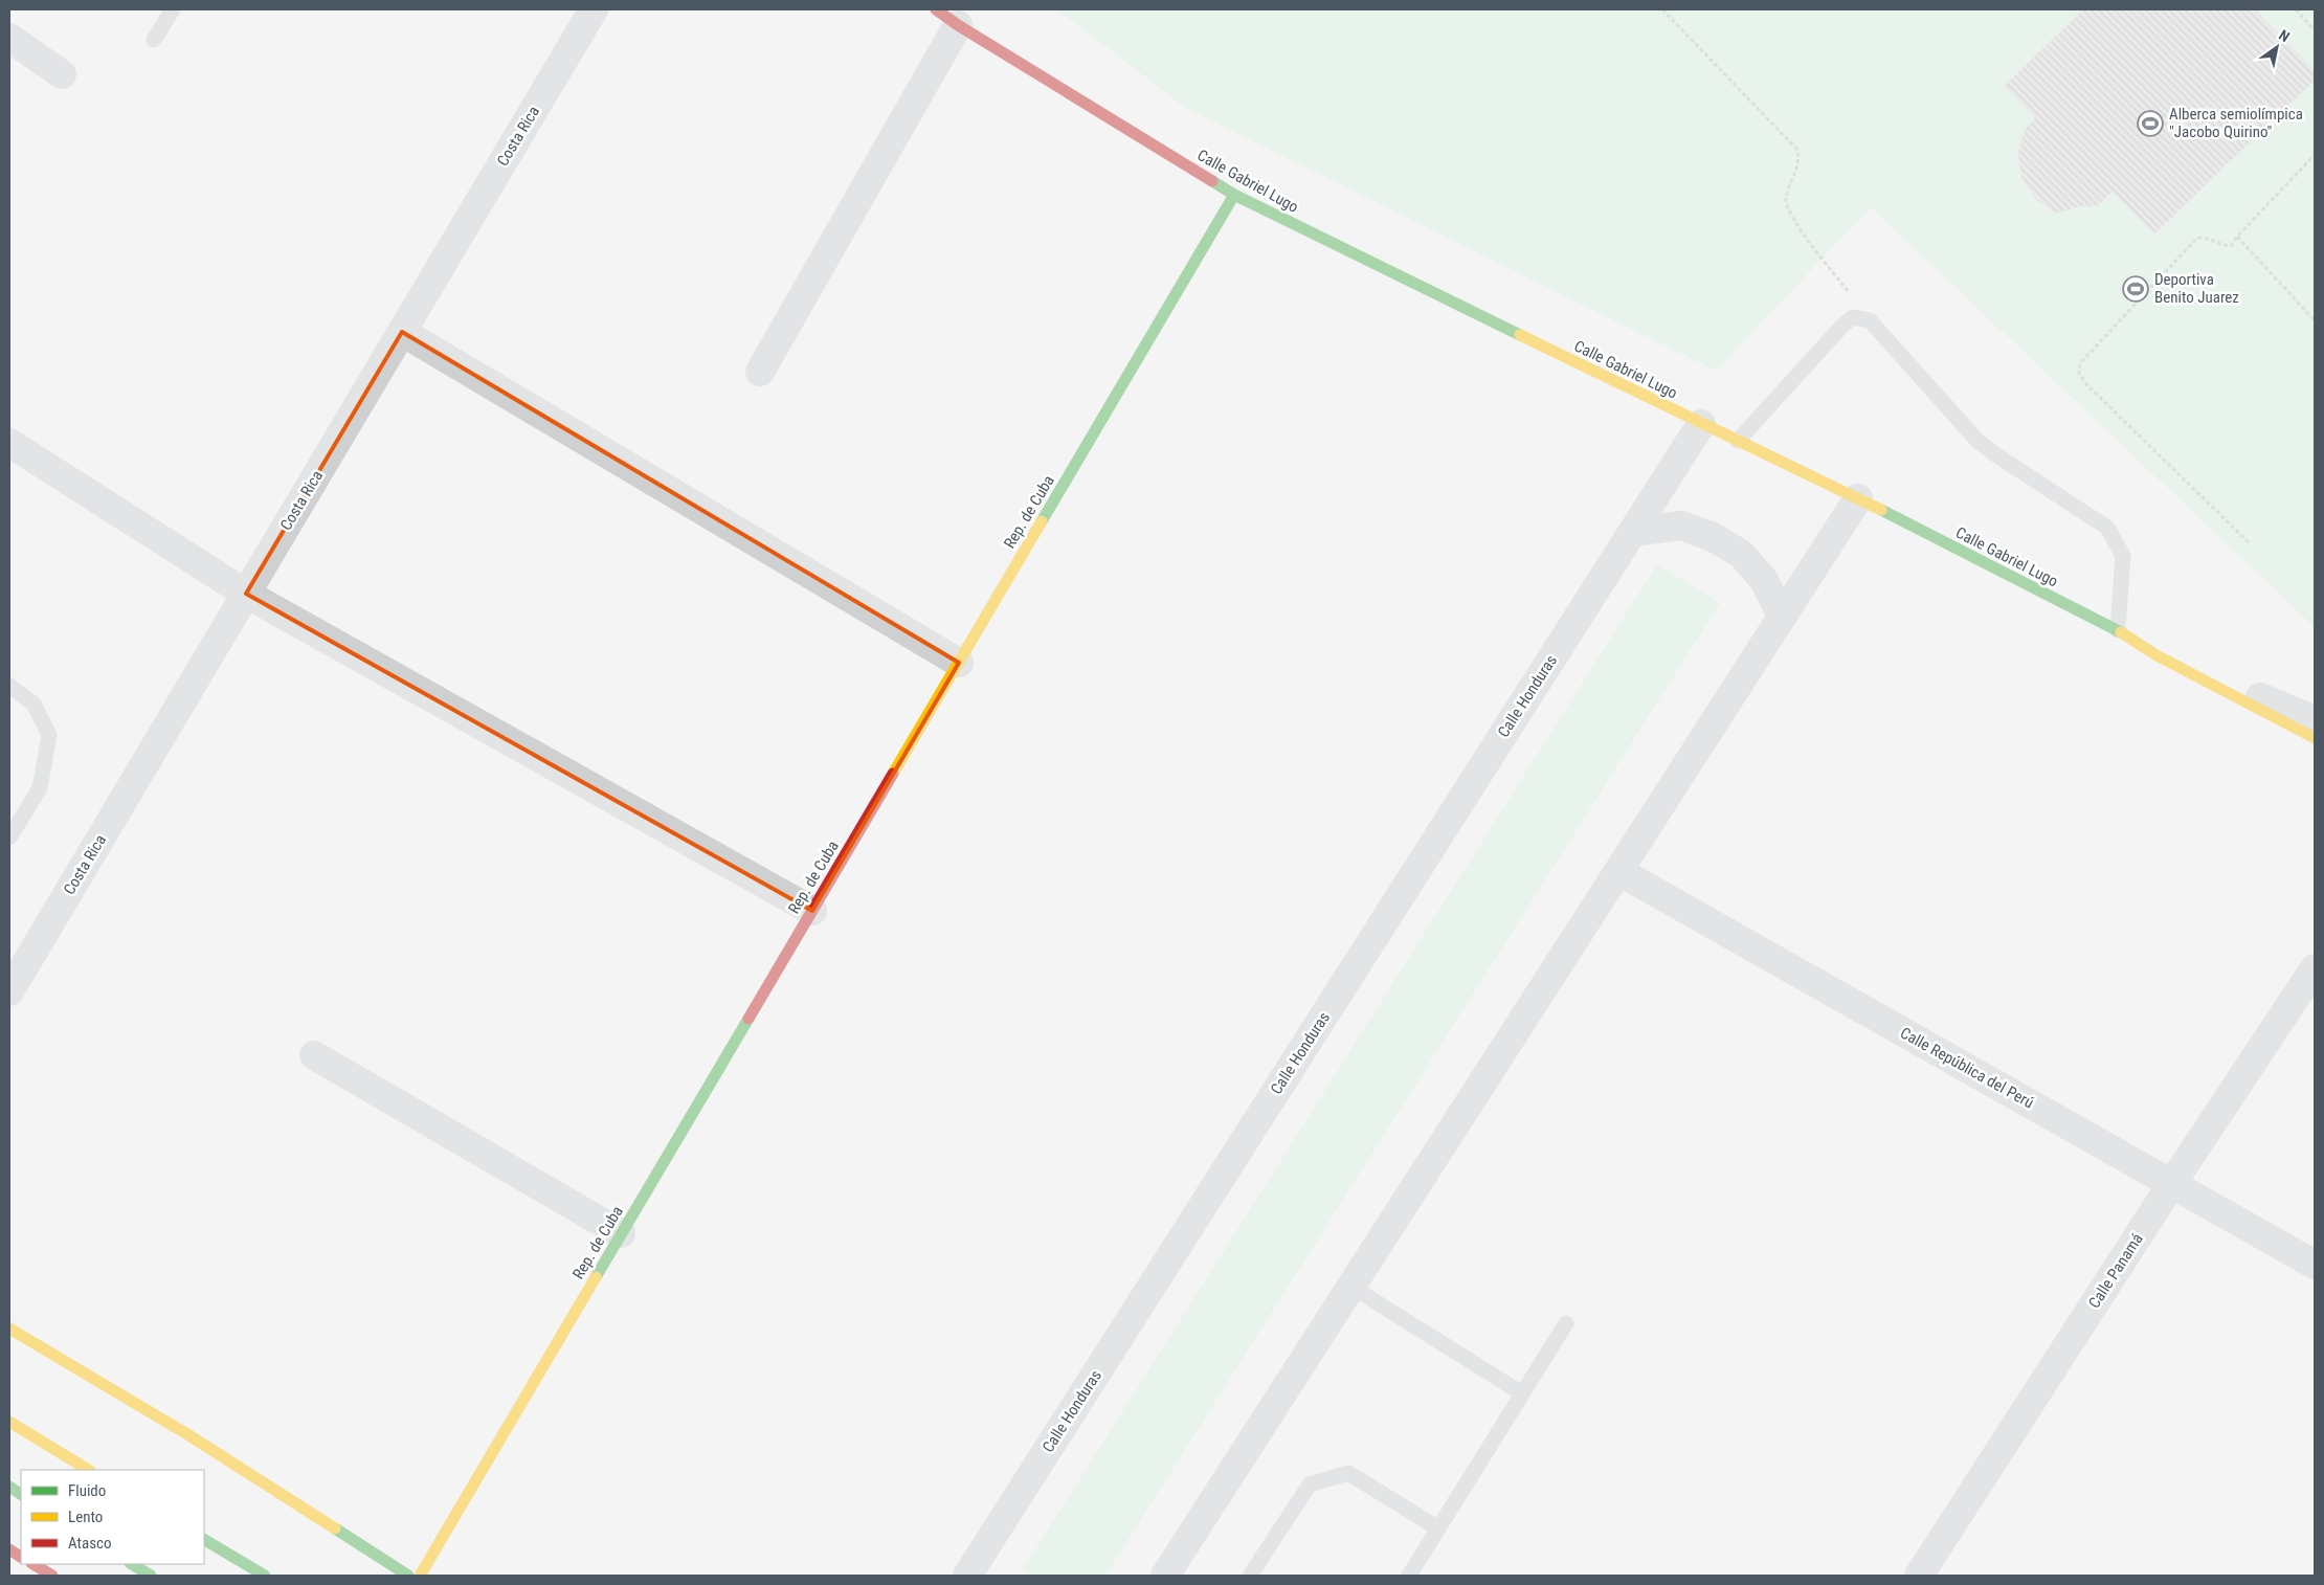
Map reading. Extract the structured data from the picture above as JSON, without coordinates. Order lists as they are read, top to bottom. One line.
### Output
{"streets":{"street":["Costa Rica","Calle Gabriel Lugo","Rep. de Cuba","Calle Honduras","Calle República del Perú","Calle Panamá"]},"crossings":[["Calle Gabriel Lugo","Rep. de Cuba"],["Calle Gabriel Lugo","Calle Honduras"],["Calle República del Perú","Calle Panamá"]],"places":{"sports":["Alberca semiolímpica \"Jacobo Quirino\"","Deportiva Benito Juarez"]},"legend":["Fluido","Lento","Atasco"],"north":"top right"}
